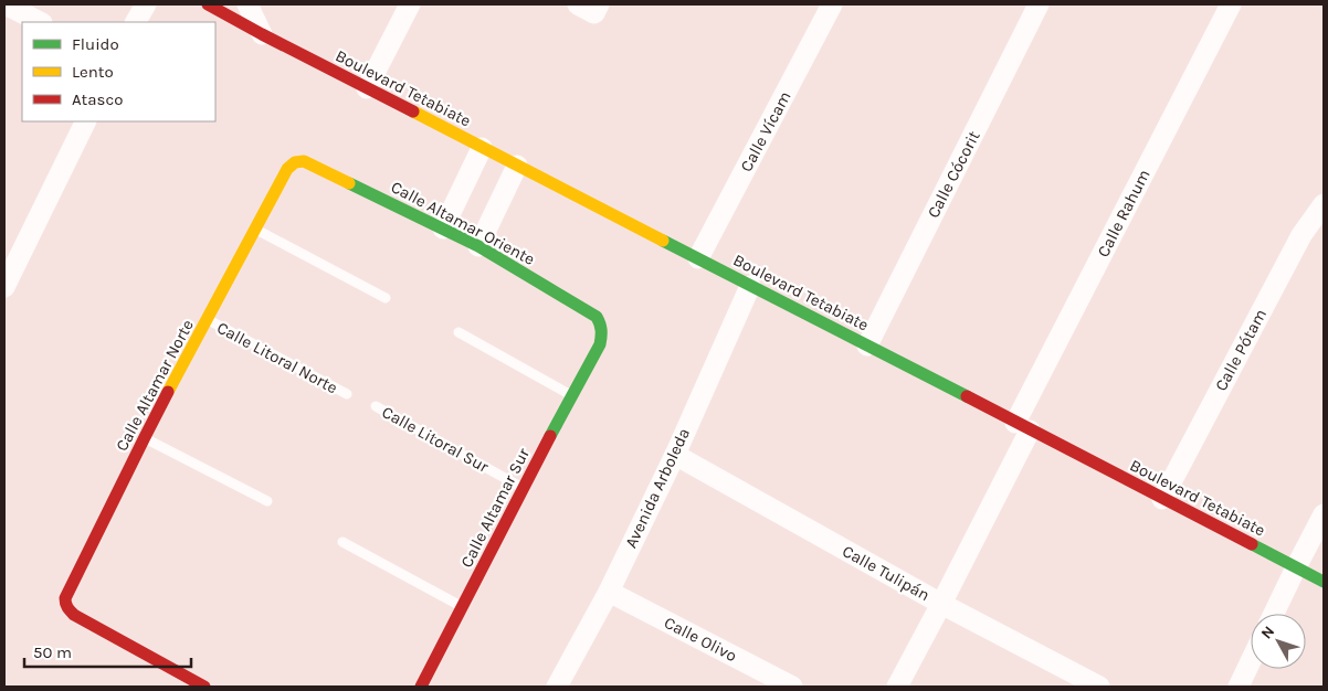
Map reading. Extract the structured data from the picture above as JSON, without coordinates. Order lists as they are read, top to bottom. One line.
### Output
{"streets":{"street":["Boulevard Tetabiate","Calle Vícam","Calle Cócorit","Calle Rahum","Calle Altamar Oriente","Calle Pótam","Calle Altamar Norte","Avenida Arboleda","Calle Altamar Sur","Calle Tulipán","Calle Olivo"],"lane":["Calle Litoral Norte","Calle Litoral Sur"]},"crossings":[["Boulevard Tetabiate","Calle Vícam"],["Boulevard Tetabiate","Calle Cócorit"],["Boulevard Tetabiate","Calle Rahum"],["Boulevard Tetabiate","Calle Pótam"],["Boulevard Tetabiate","Avenida Arboleda"],["Calle Rahum","Calle Tulipán"],["Calle Altamar Oriente","Calle Altamar Norte"],["Calle Altamar Oriente","Calle Altamar Sur"],["Calle Litoral Norte","Calle Altamar Norte"],["Calle Litoral Sur","Calle Altamar Sur"],["Avenida Arboleda","Calle Tulipán"],["Avenida Arboleda","Calle Olivo"]],"legend":["Fluido","Lento","Atasco"],"scale_bar":"50 m","north":"top left"}
